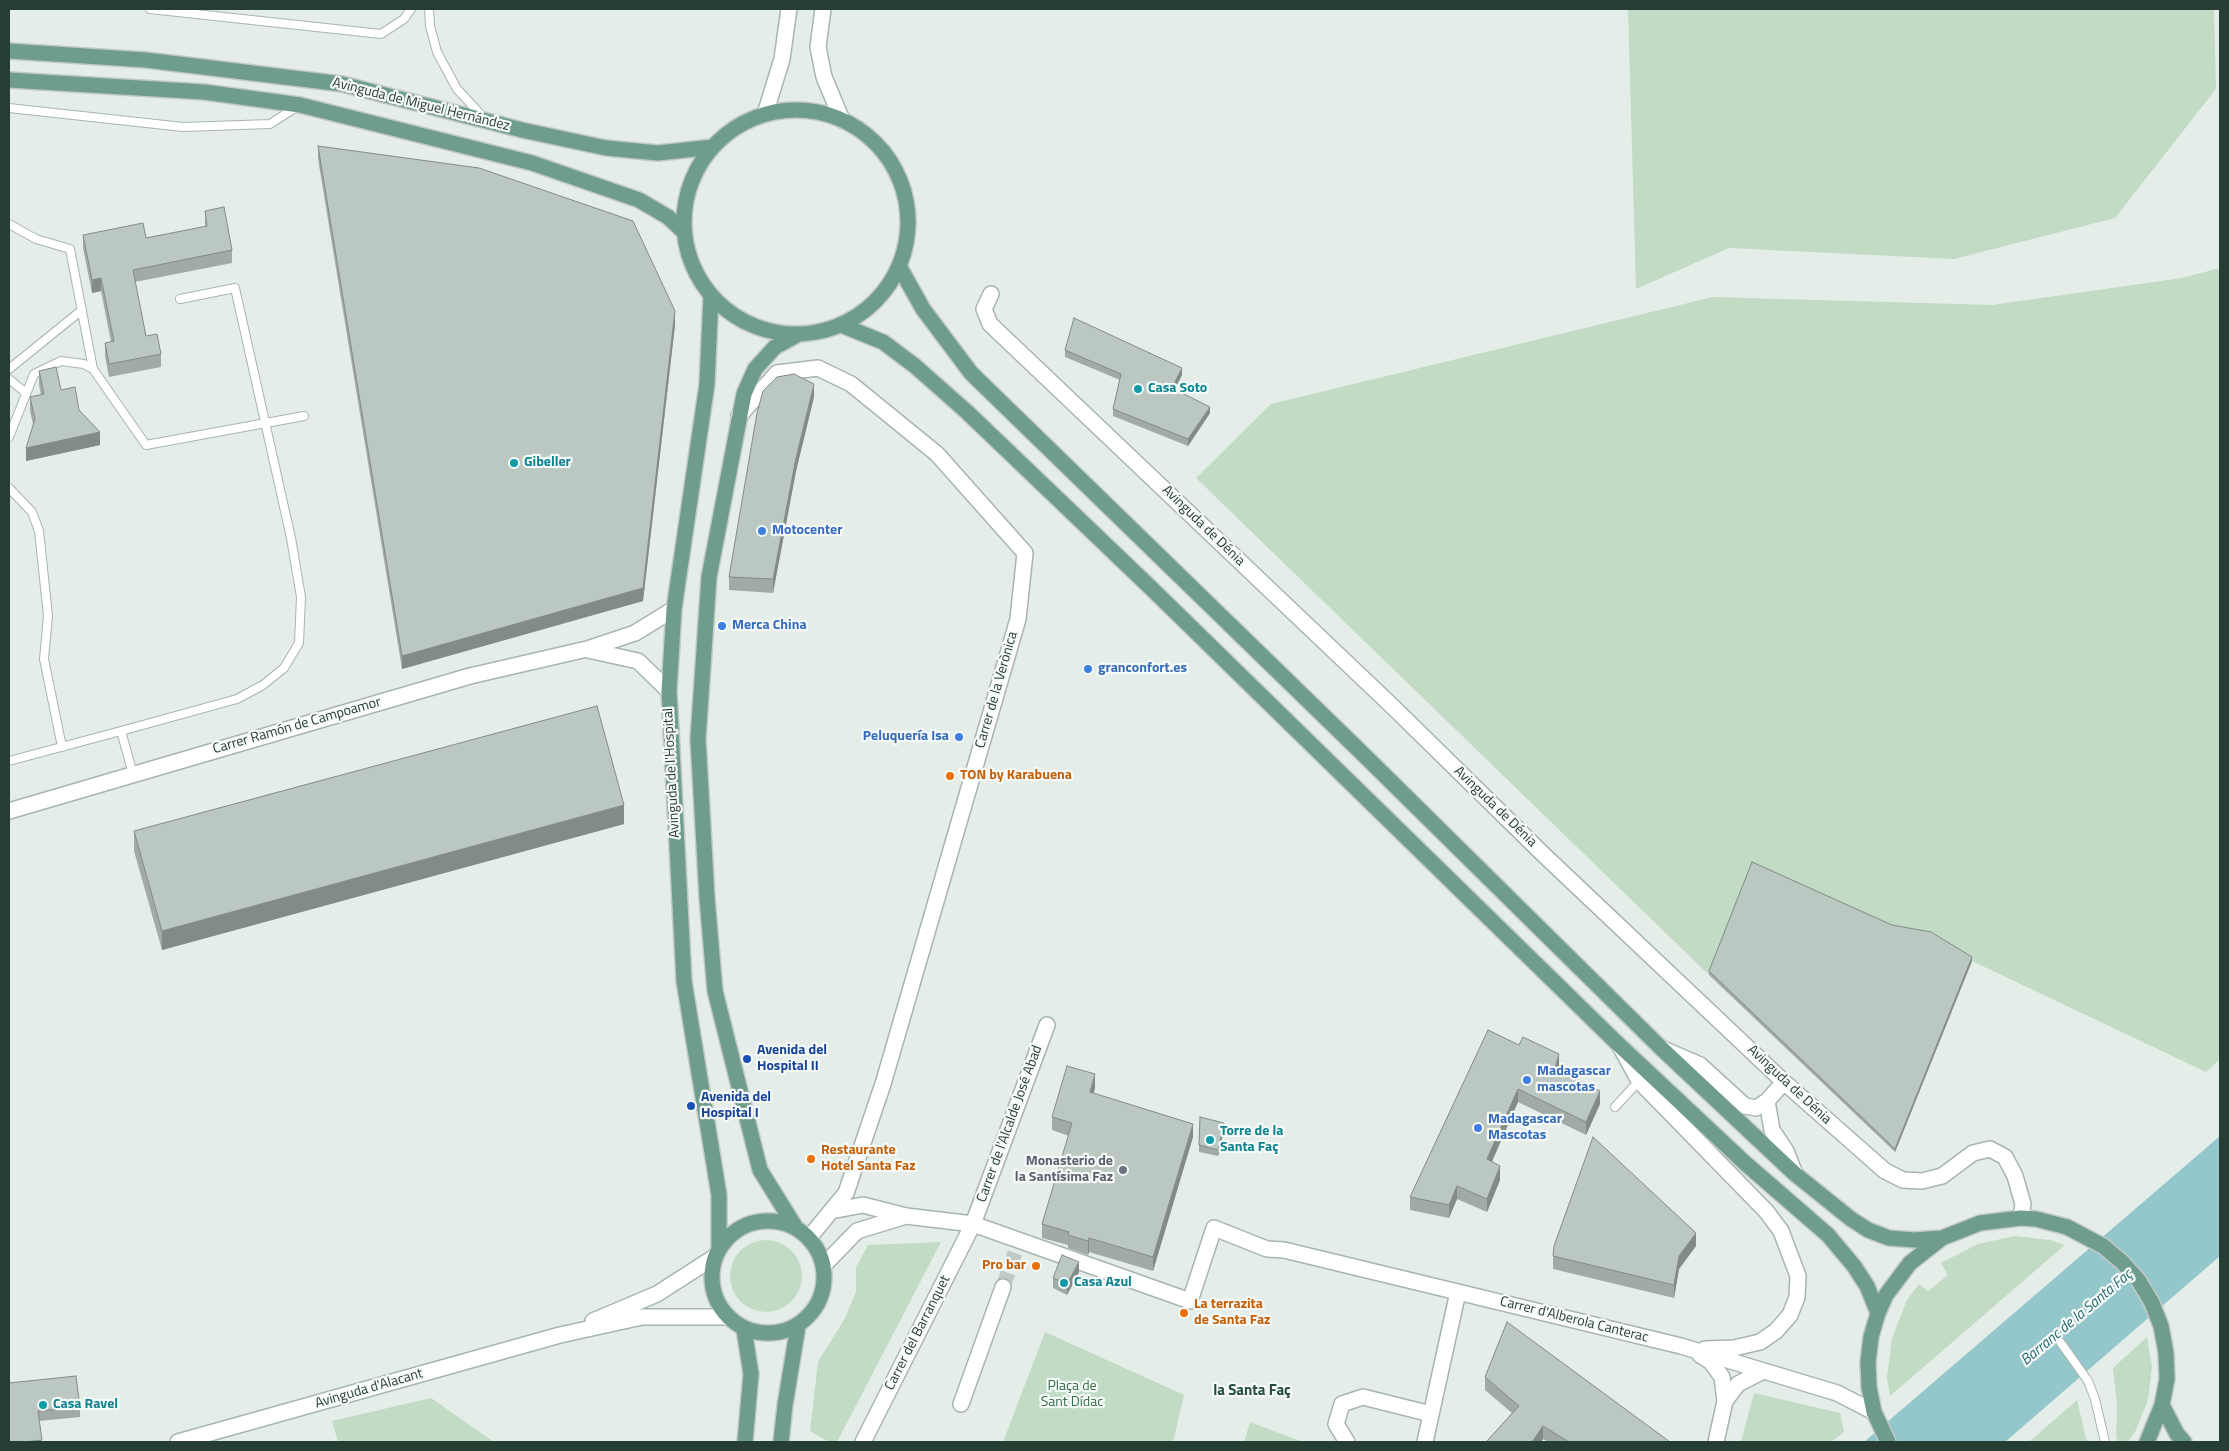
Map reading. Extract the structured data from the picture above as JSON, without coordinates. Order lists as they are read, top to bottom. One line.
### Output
{"streets":{"main road":["Avinguda de Miguel Hernández","Avinguda de l'Hospital"],"street":["Avinguda de Dénia","Carrer de la Verònica","Carrer Ramón de Campoamor","Carrer de l'Alcalde José Abad","Carrer d'Alberola Canterac","Carrer del Barranquet","Avinguda d'Alacant"]},"crossings":[["Carrer de la Verònica","Avinguda de l'Hospital"],["Carrer de la Verònica","Avinguda d'Alacant"],["Carrer Ramón de Campoamor","Avinguda de l'Hospital"],["Avinguda de l'Hospital","Avinguda d'Alacant"],["Carrer de l'Alcalde José Abad","Carrer d'Alberola Canterac"],["Carrer de l'Alcalde José Abad","Carrer del Barranquet"],["Carrer d'Alberola Canterac","Carrer del Barranquet"]],"districts":["la Santa Faç"],"water":["Barranc de la Santa Faç"],"parks":["Plaça de Sant Dídac"],"places":["Casa Soto","Gibeller","Motocenter","Merca China","granconfort.es","Peluquería Isa","TON by Karabuena","Avenida del Hospital II","Madagascar mascotas","Avenida del Hospital I","Madagascar Mascotas","Torre de la Santa Faç","Restaurante Hotel Santa Faz","Monasterio de la Santísima Faz","Pro bar","Casa Azul","La terrazita de Santa Faz","Casa Ravel"]}
